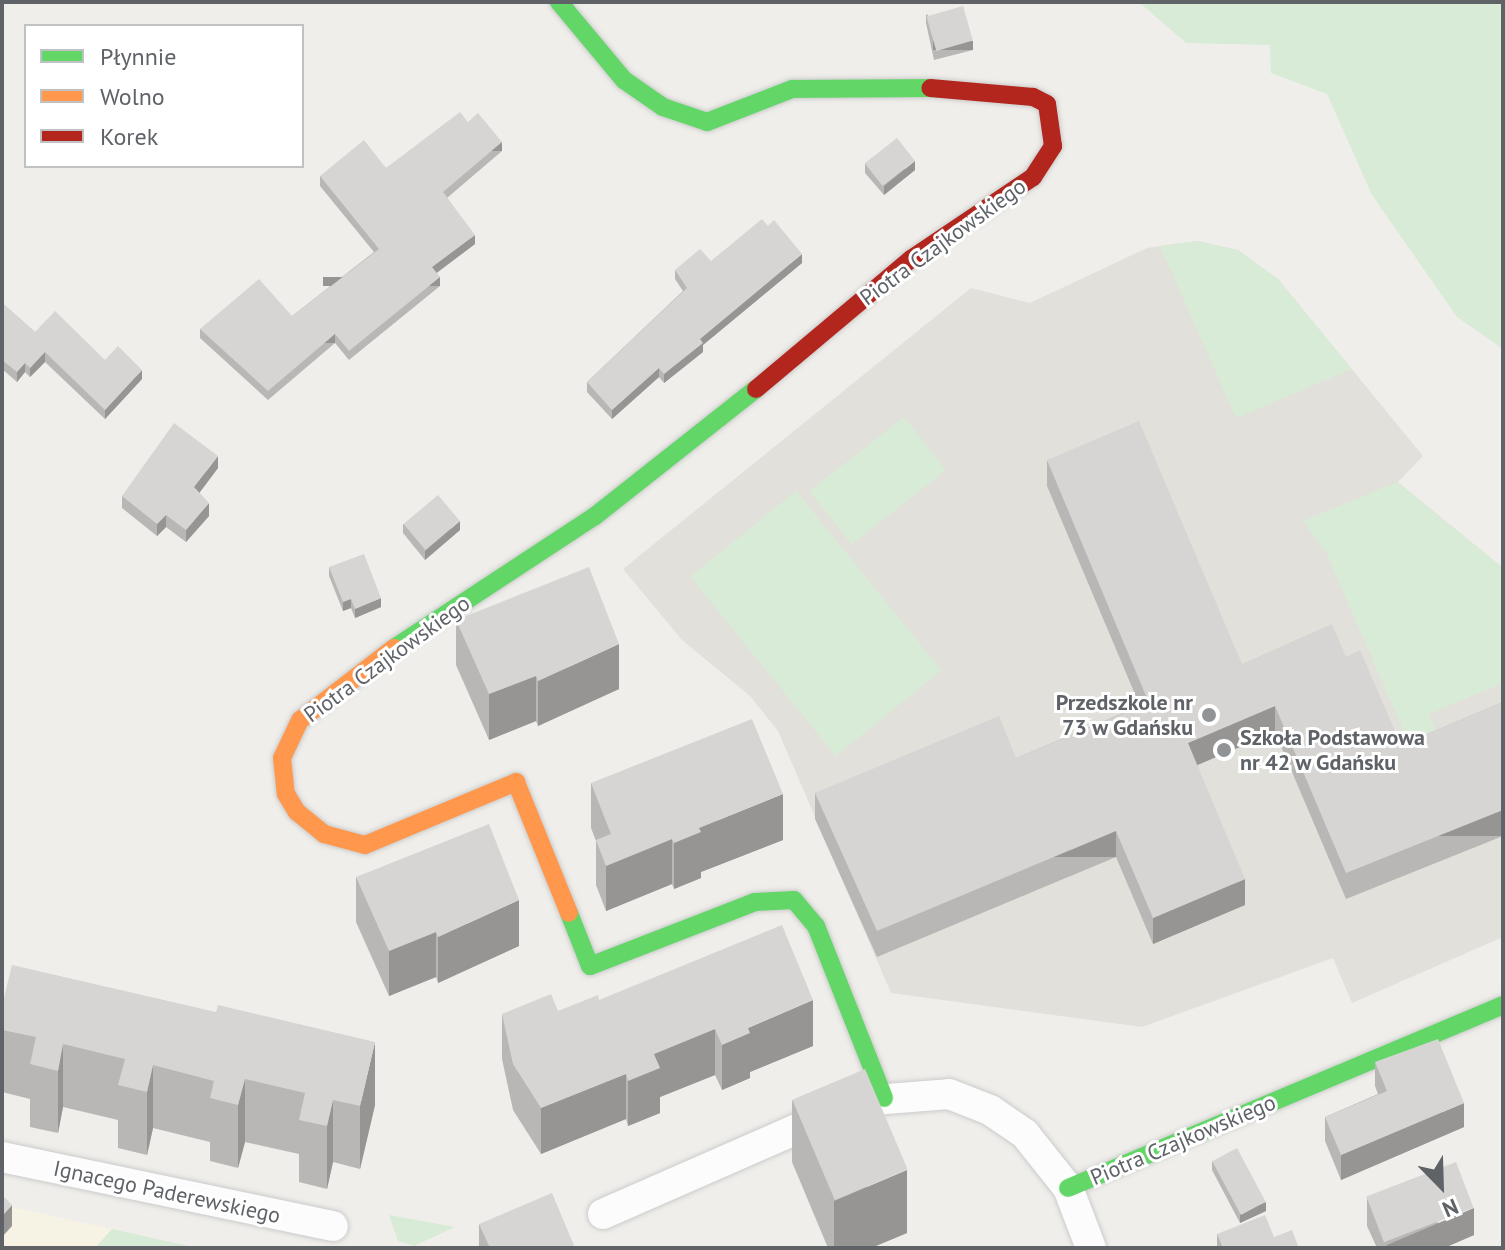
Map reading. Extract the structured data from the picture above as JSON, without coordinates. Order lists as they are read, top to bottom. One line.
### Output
{"streets":{"street":["Piotra Czajkowskiego","Ignacego Paderewskiego"]},"places":["Przedszkole nr 73 w Gdańsku","Szkoła Podstawowa nr 42 w Gdańsku"],"legend":["Płynnie","Wolno","Korek"],"north":"bottom right"}
